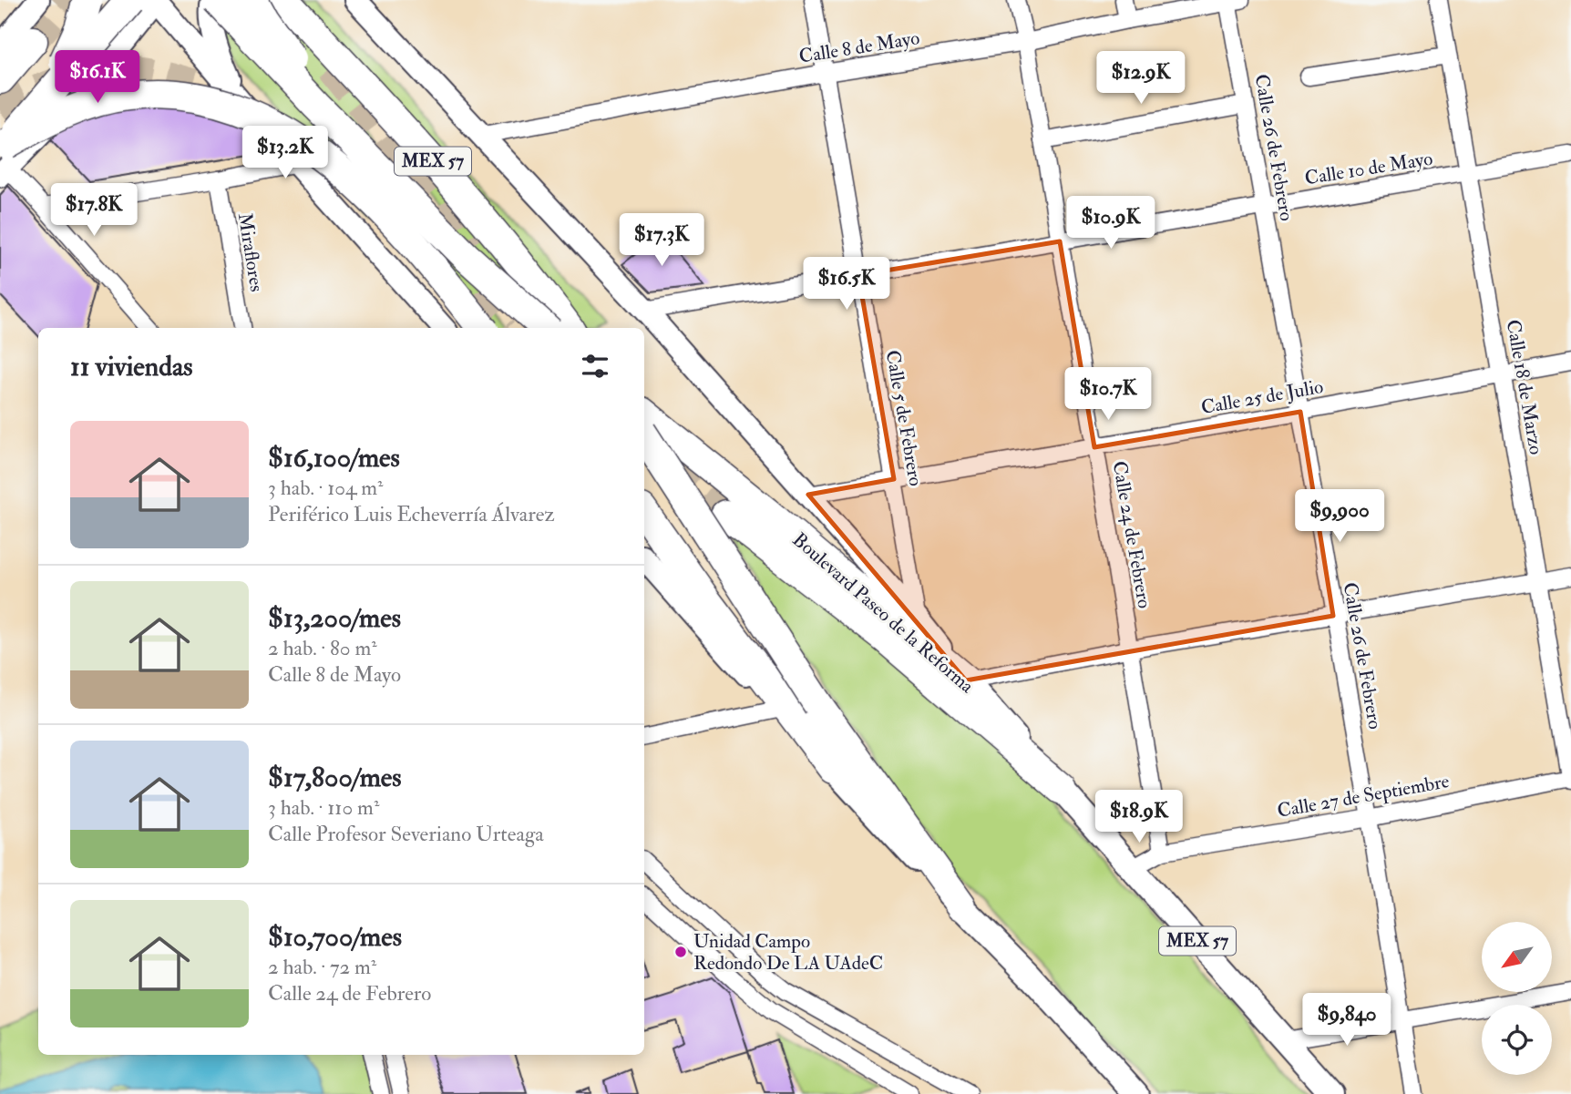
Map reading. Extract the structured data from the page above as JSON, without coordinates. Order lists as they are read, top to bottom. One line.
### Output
{"streets":{"highway":["MEX 57","Boulevard Paseo de la Reforma"],"street":["Calle 8 de Mayo","Calle 26 de Febrero","Calle 10 de Mayo","Miraflores","Calle 18 de Marzo","Calle 25 de Julio","Calle 5 de Febrero","Calle 24 de Febrero","Calle 27 de Septiembre"]},"crossings":[["Calle 8 de Mayo","Calle 26 de Febrero"],["Calle 8 de Mayo","Calle 5 de Febrero"],["Calle 8 de Mayo","Calle 24 de Febrero"],["Calle 26 de Febrero","Calle 10 de Mayo"],["Calle 26 de Febrero","Calle 25 de Julio"],["Calle 26 de Febrero","Calle 27 de Septiembre"],["Calle 10 de Mayo","Calle 18 de Marzo"],["Calle 10 de Mayo","Calle 5 de Febrero"],["Calle 10 de Mayo","Calle 24 de Febrero"],["Calle 18 de Marzo","Calle 25 de Julio"],["Calle 18 de Marzo","Calle 27 de Septiembre"],["Calle 25 de Julio","Calle 5 de Febrero"],["Calle 25 de Julio","Calle 24 de Febrero"],["Calle 24 de Febrero","Calle 27 de Septiembre"]],"places":["Unidad Campo Redondo De LA UAdeC"],"north":"bottom left","page":{"price":["$16.1K","$12.9K","$13.2K","$17.8K","$10.9K","$17.3K","$16.5K","$10.7K","$9,900","$18.9K","$9,840"],"heading":"11 viviendas","list":[{"name":"$16,100/mes","note":"3 hab. · 104 m² · Periférico Luis Echeverría Álvarez"},{"name":"$13,200/mes","note":"2 hab. · 80 m² · Calle 8 de Mayo"},{"name":"$17,800/mes","note":"3 hab. · 110 m² · Calle Profesor Severiano Urteaga"},{"name":"$10,700/mes","note":"2 hab. · 72 m² · Calle 24 de Febrero"}]}}
